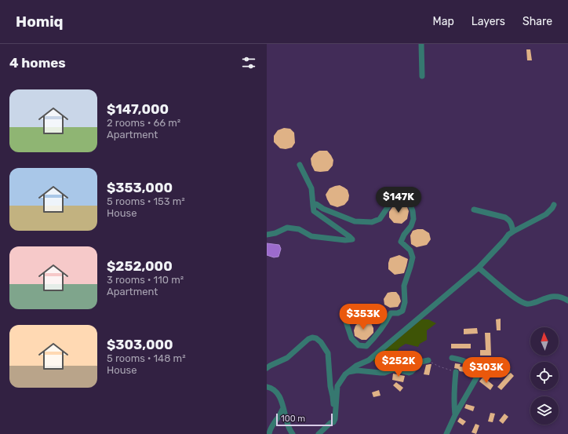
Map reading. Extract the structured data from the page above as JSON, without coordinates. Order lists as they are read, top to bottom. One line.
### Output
{"scale_bar":"100 m","north":"top","page":{"header":"Homiq","nav":["Map","Layers","Share"],"heading":"4 homes","list":[{"name":"$147,000","note":"2 rooms · 66 m² · Apartment"},{"name":"$353,000","note":"5 rooms · 153 m² · House"},{"name":"$252,000","note":"3 rooms · 110 m² · Apartment"},{"name":"$303,000","note":"5 rooms · 148 m² · House"}],"price":["$147K","$353K","$252K","$303K"],"scale":"100 m"}}
